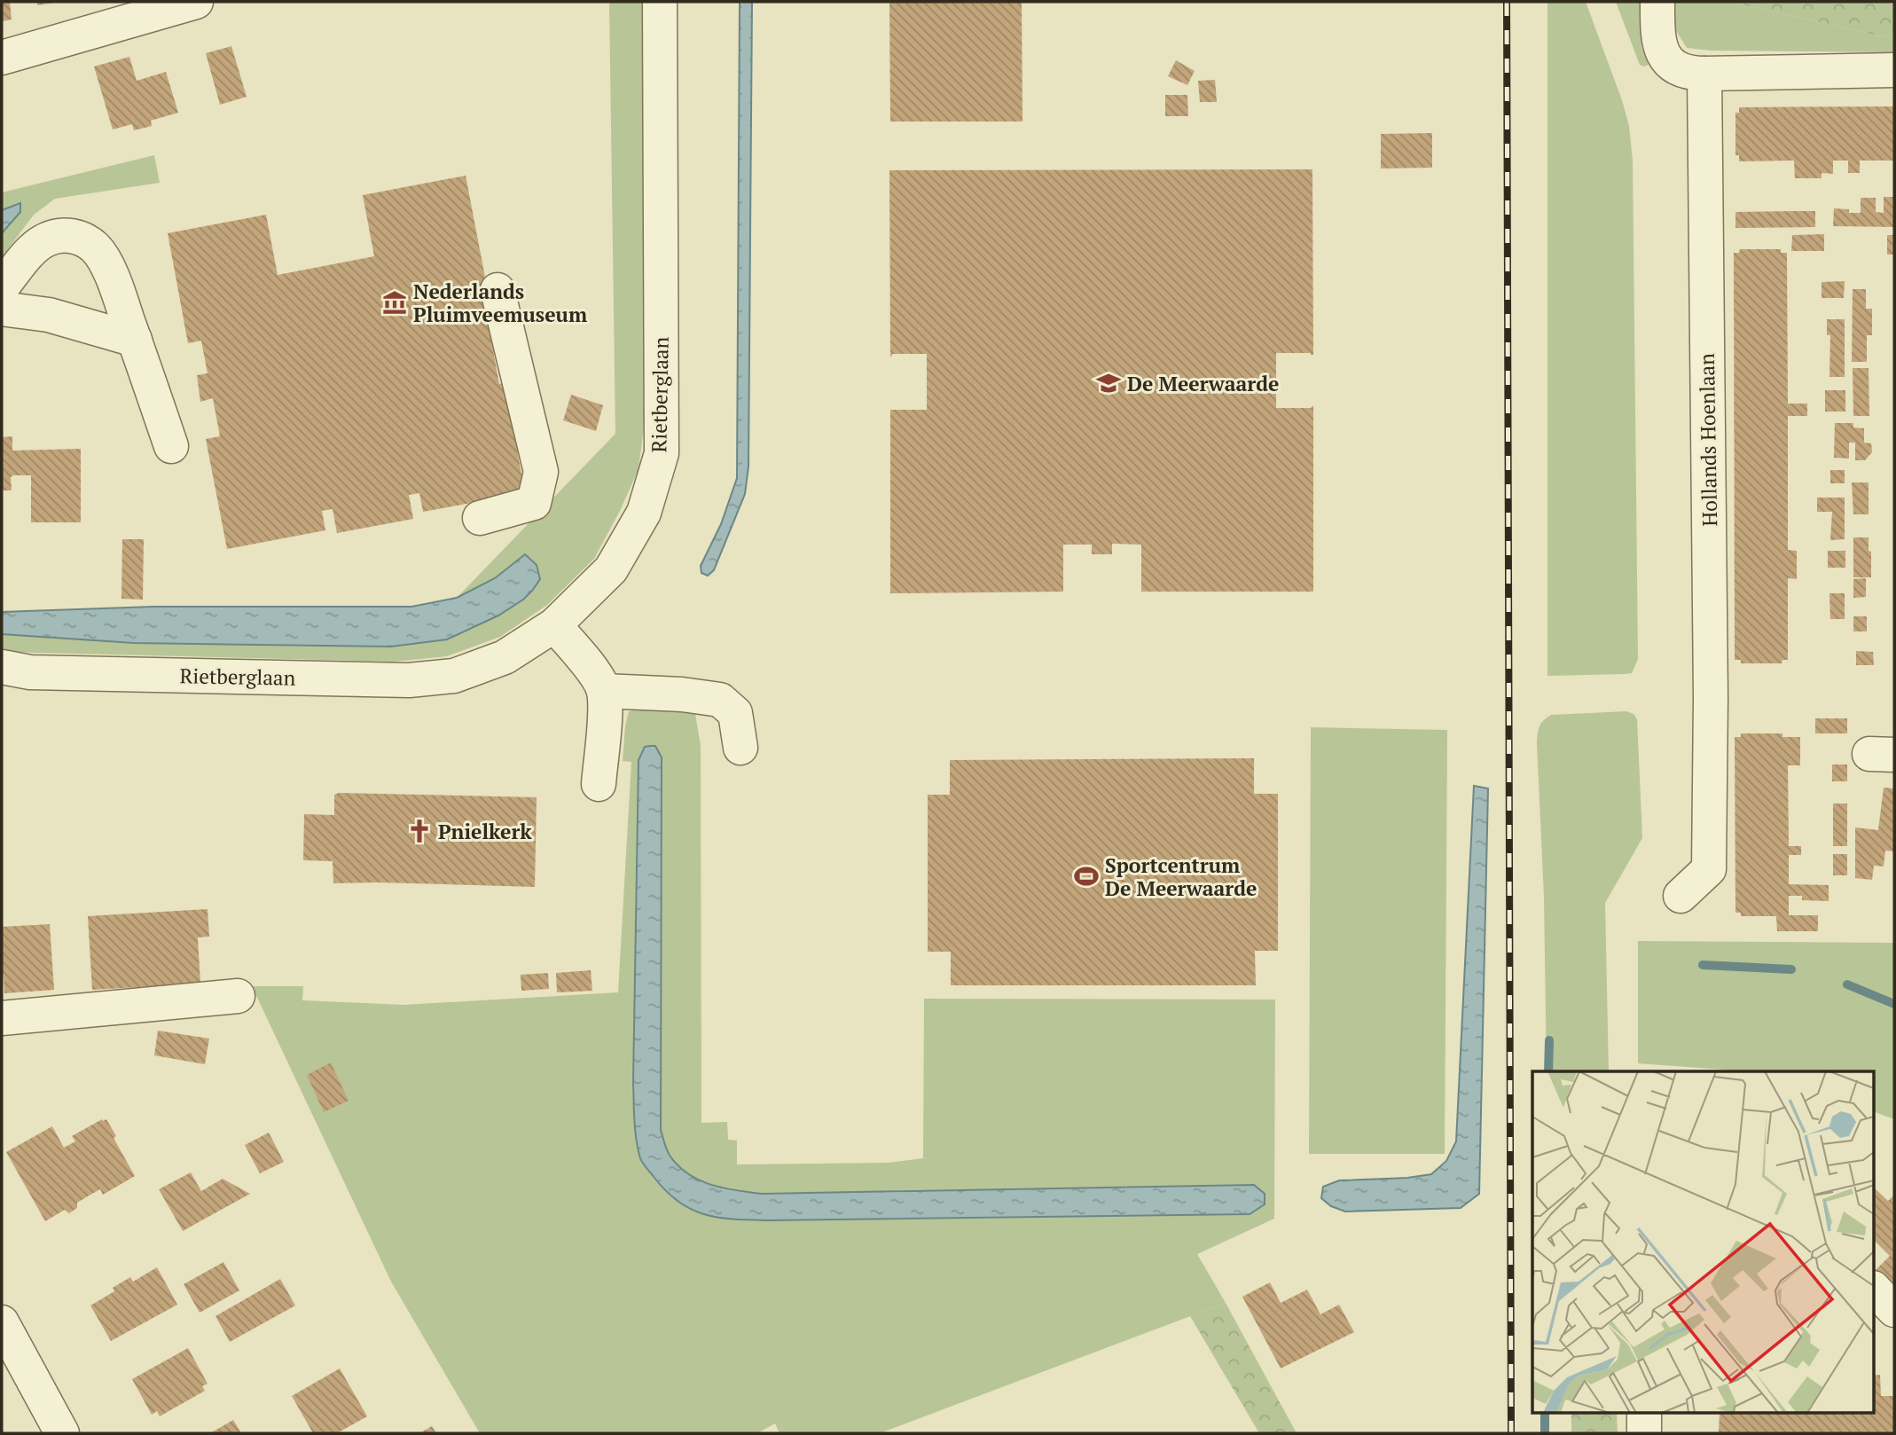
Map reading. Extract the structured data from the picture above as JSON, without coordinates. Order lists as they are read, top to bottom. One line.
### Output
{"streets":{"street":["Rietberglaan","Hollands Hoenlaan"]},"places":{"museum":["Nederlands Pluimveemuseum"],"school or university":["De Meerwaarde"],"church":["Pnielkerk"],"sports":["Sportcentrum De Meerwaarde"]}}
